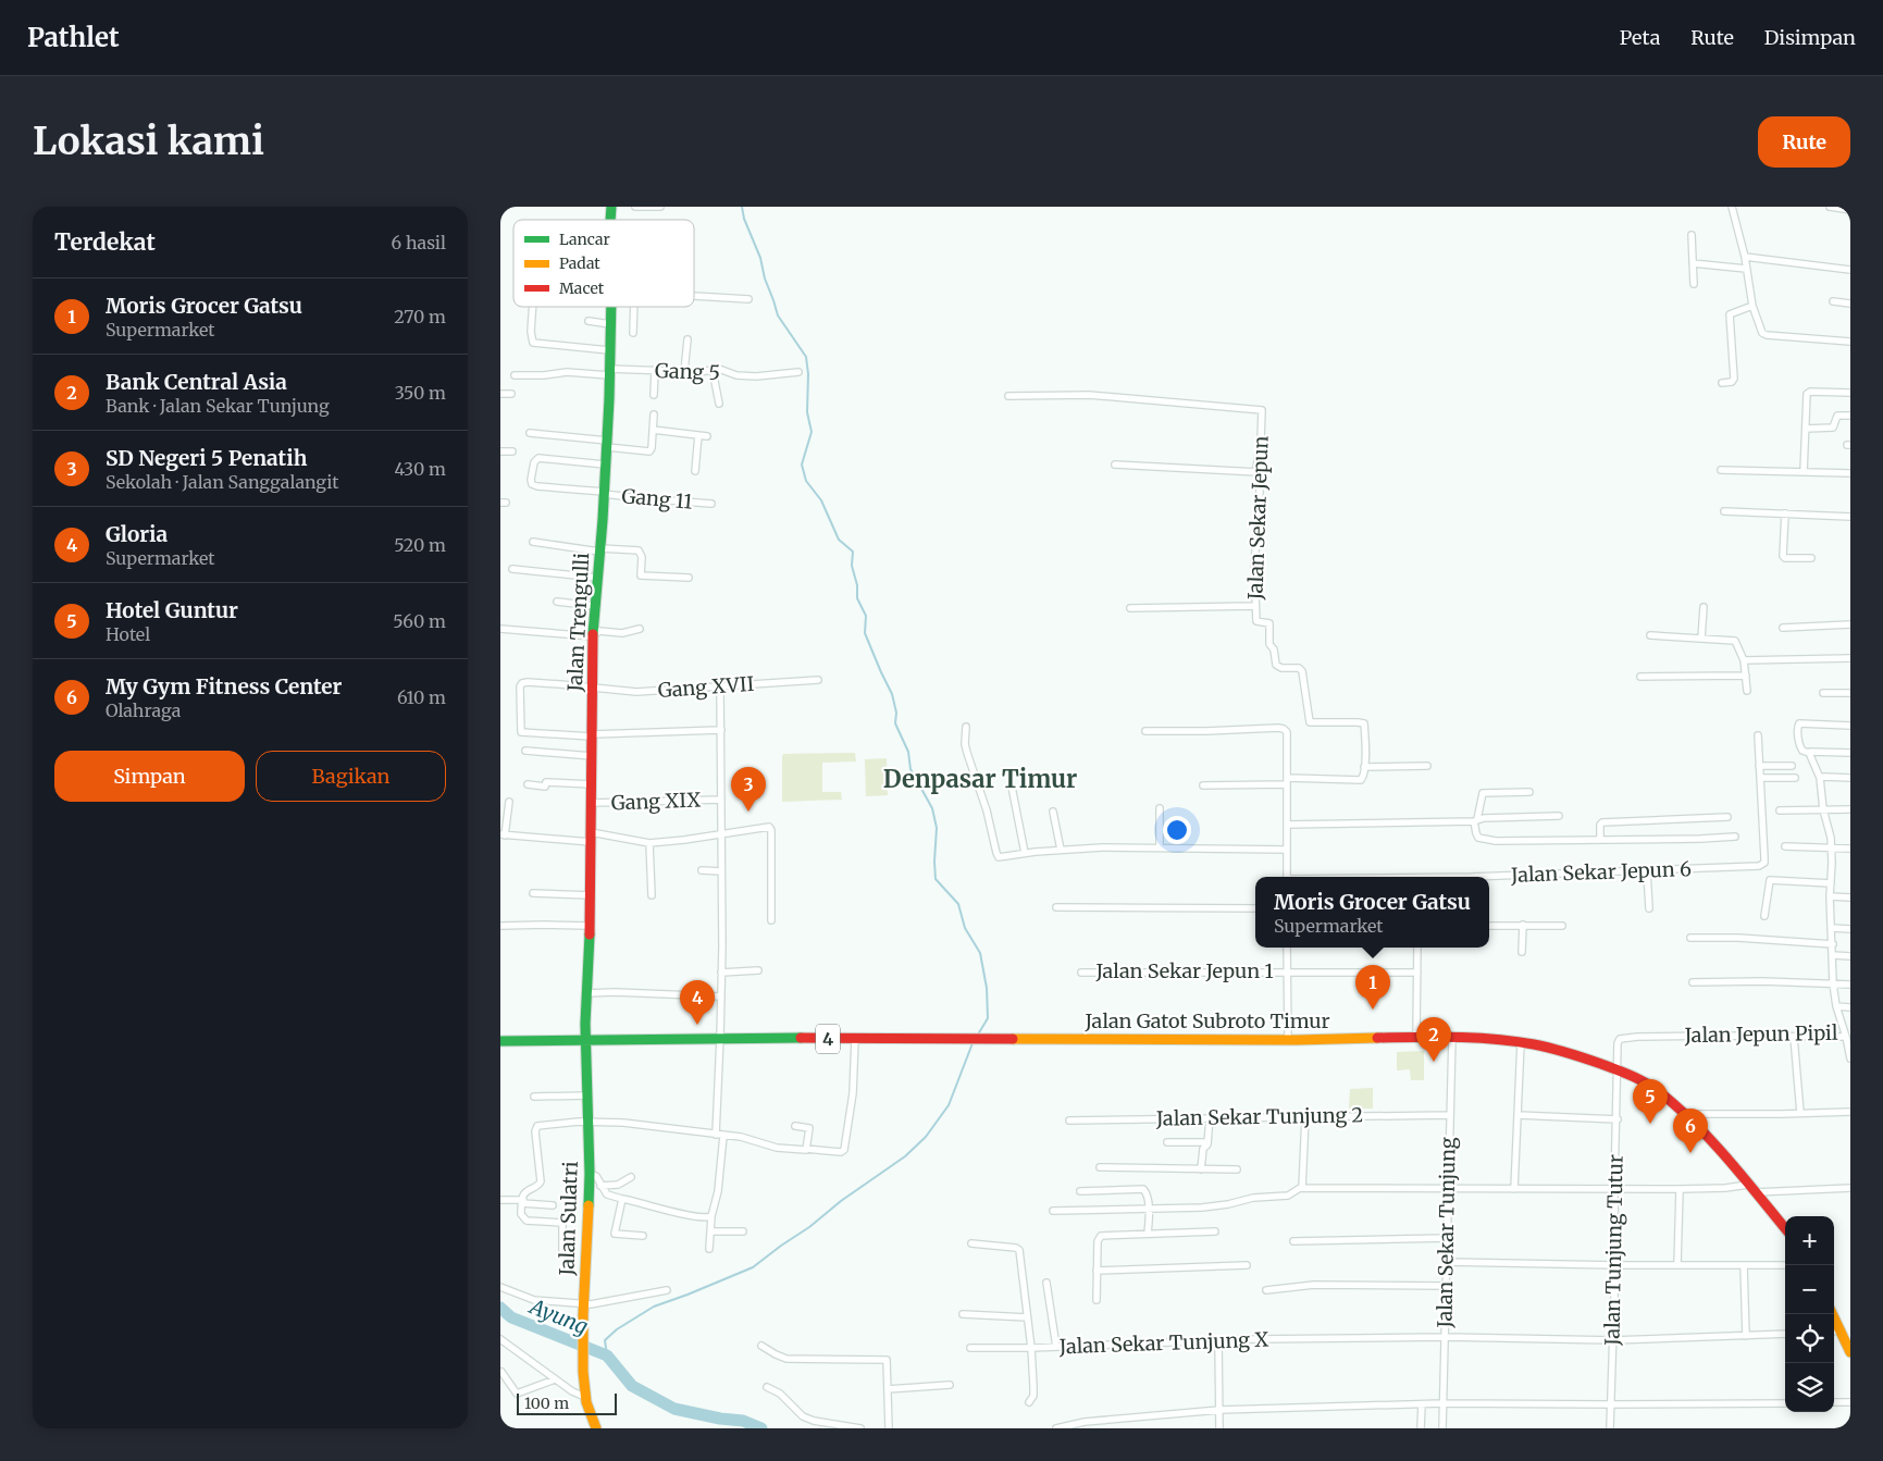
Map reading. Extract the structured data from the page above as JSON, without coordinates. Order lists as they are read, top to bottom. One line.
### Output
{"streets":{"main road":["Jalan Trengulli","Jalan Gatot Subroto Timur","4","Jalan Sulatri"],"street":["Gang 5","Gang 11","Jalan Sekar Jepun","Gang XVII","Gang XIX","Jalan Sekar Jepun 6","Jalan Sekar Jepun 1","Jalan Jepun Pipil","Jalan Sekar Tunjung 2","Jalan Sekar Tunjung","Jalan Tunjung Tutur","Jalan Sekar Tunjung X"]},"crossings":[["Gang 5","Jalan Trengulli"],["Gang 11","Jalan Trengulli"],["Jalan Trengulli","Gang XVII"],["Jalan Trengulli","Gang XIX"],["Jalan Trengulli","Jalan Gatot Subroto Timur"],["Jalan Trengulli","4"],["Jalan Trengulli","Jalan Sulatri"],["Jalan Gatot Subroto Timur","Jalan Jepun Pipil"],["Jalan Gatot Subroto Timur","4"],["Jalan Gatot Subroto Timur","Jalan Sulatri"],["Jalan Gatot Subroto Timur","Jalan Sekar Tunjung"],["Jalan Gatot Subroto Timur","Jalan Tunjung Tutur"],["Jalan Jepun Pipil","Jalan Tunjung Tutur"],["4","Jalan Sulatri"],["Jalan Sekar Tunjung 2","Jalan Sekar Tunjung"],["Jalan Sekar Tunjung","Jalan Sekar Tunjung X"],["Jalan Tunjung Tutur","Jalan Sekar Tunjung X"]],"districts":["Denpasar Timur"],"water":["Ayung"],"legend":["Lancar","Padat","Macet"],"scale_bar":"100 m","page":{"header":"Pathlet","nav":["Peta","Rute","Disimpan"],"buttons":["Rute",["Simpan","Bagikan"]],"title":"Lokasi kami","heading":["Terdekat","6 hasil"],"list":[{"mark":"1","name":"Moris Grocer Gatsu","note":"Supermarket","value":"270 m"},{"mark":"2","name":"Bank Central Asia","note":"Bank · Jalan Sekar Tunjung","value":"350 m"},{"mark":"3","name":"SD Negeri 5 Penatih","note":"Sekolah · Jalan Sanggalangit","value":"430 m"},{"mark":"4","name":"Gloria","note":"Supermarket","value":"520 m"},{"mark":"5","name":"Hotel Guntur","note":"Hotel","value":"560 m"},{"mark":"6","name":"My Gym Fitness Center","note":"Olahraga","value":"610 m"}],"pins":["3","1","4","2","5","6"],"popup":["Moris Grocer Gatsu","Supermarket"],"map_buttons":["+","−"],"scale":"100 m"}}
